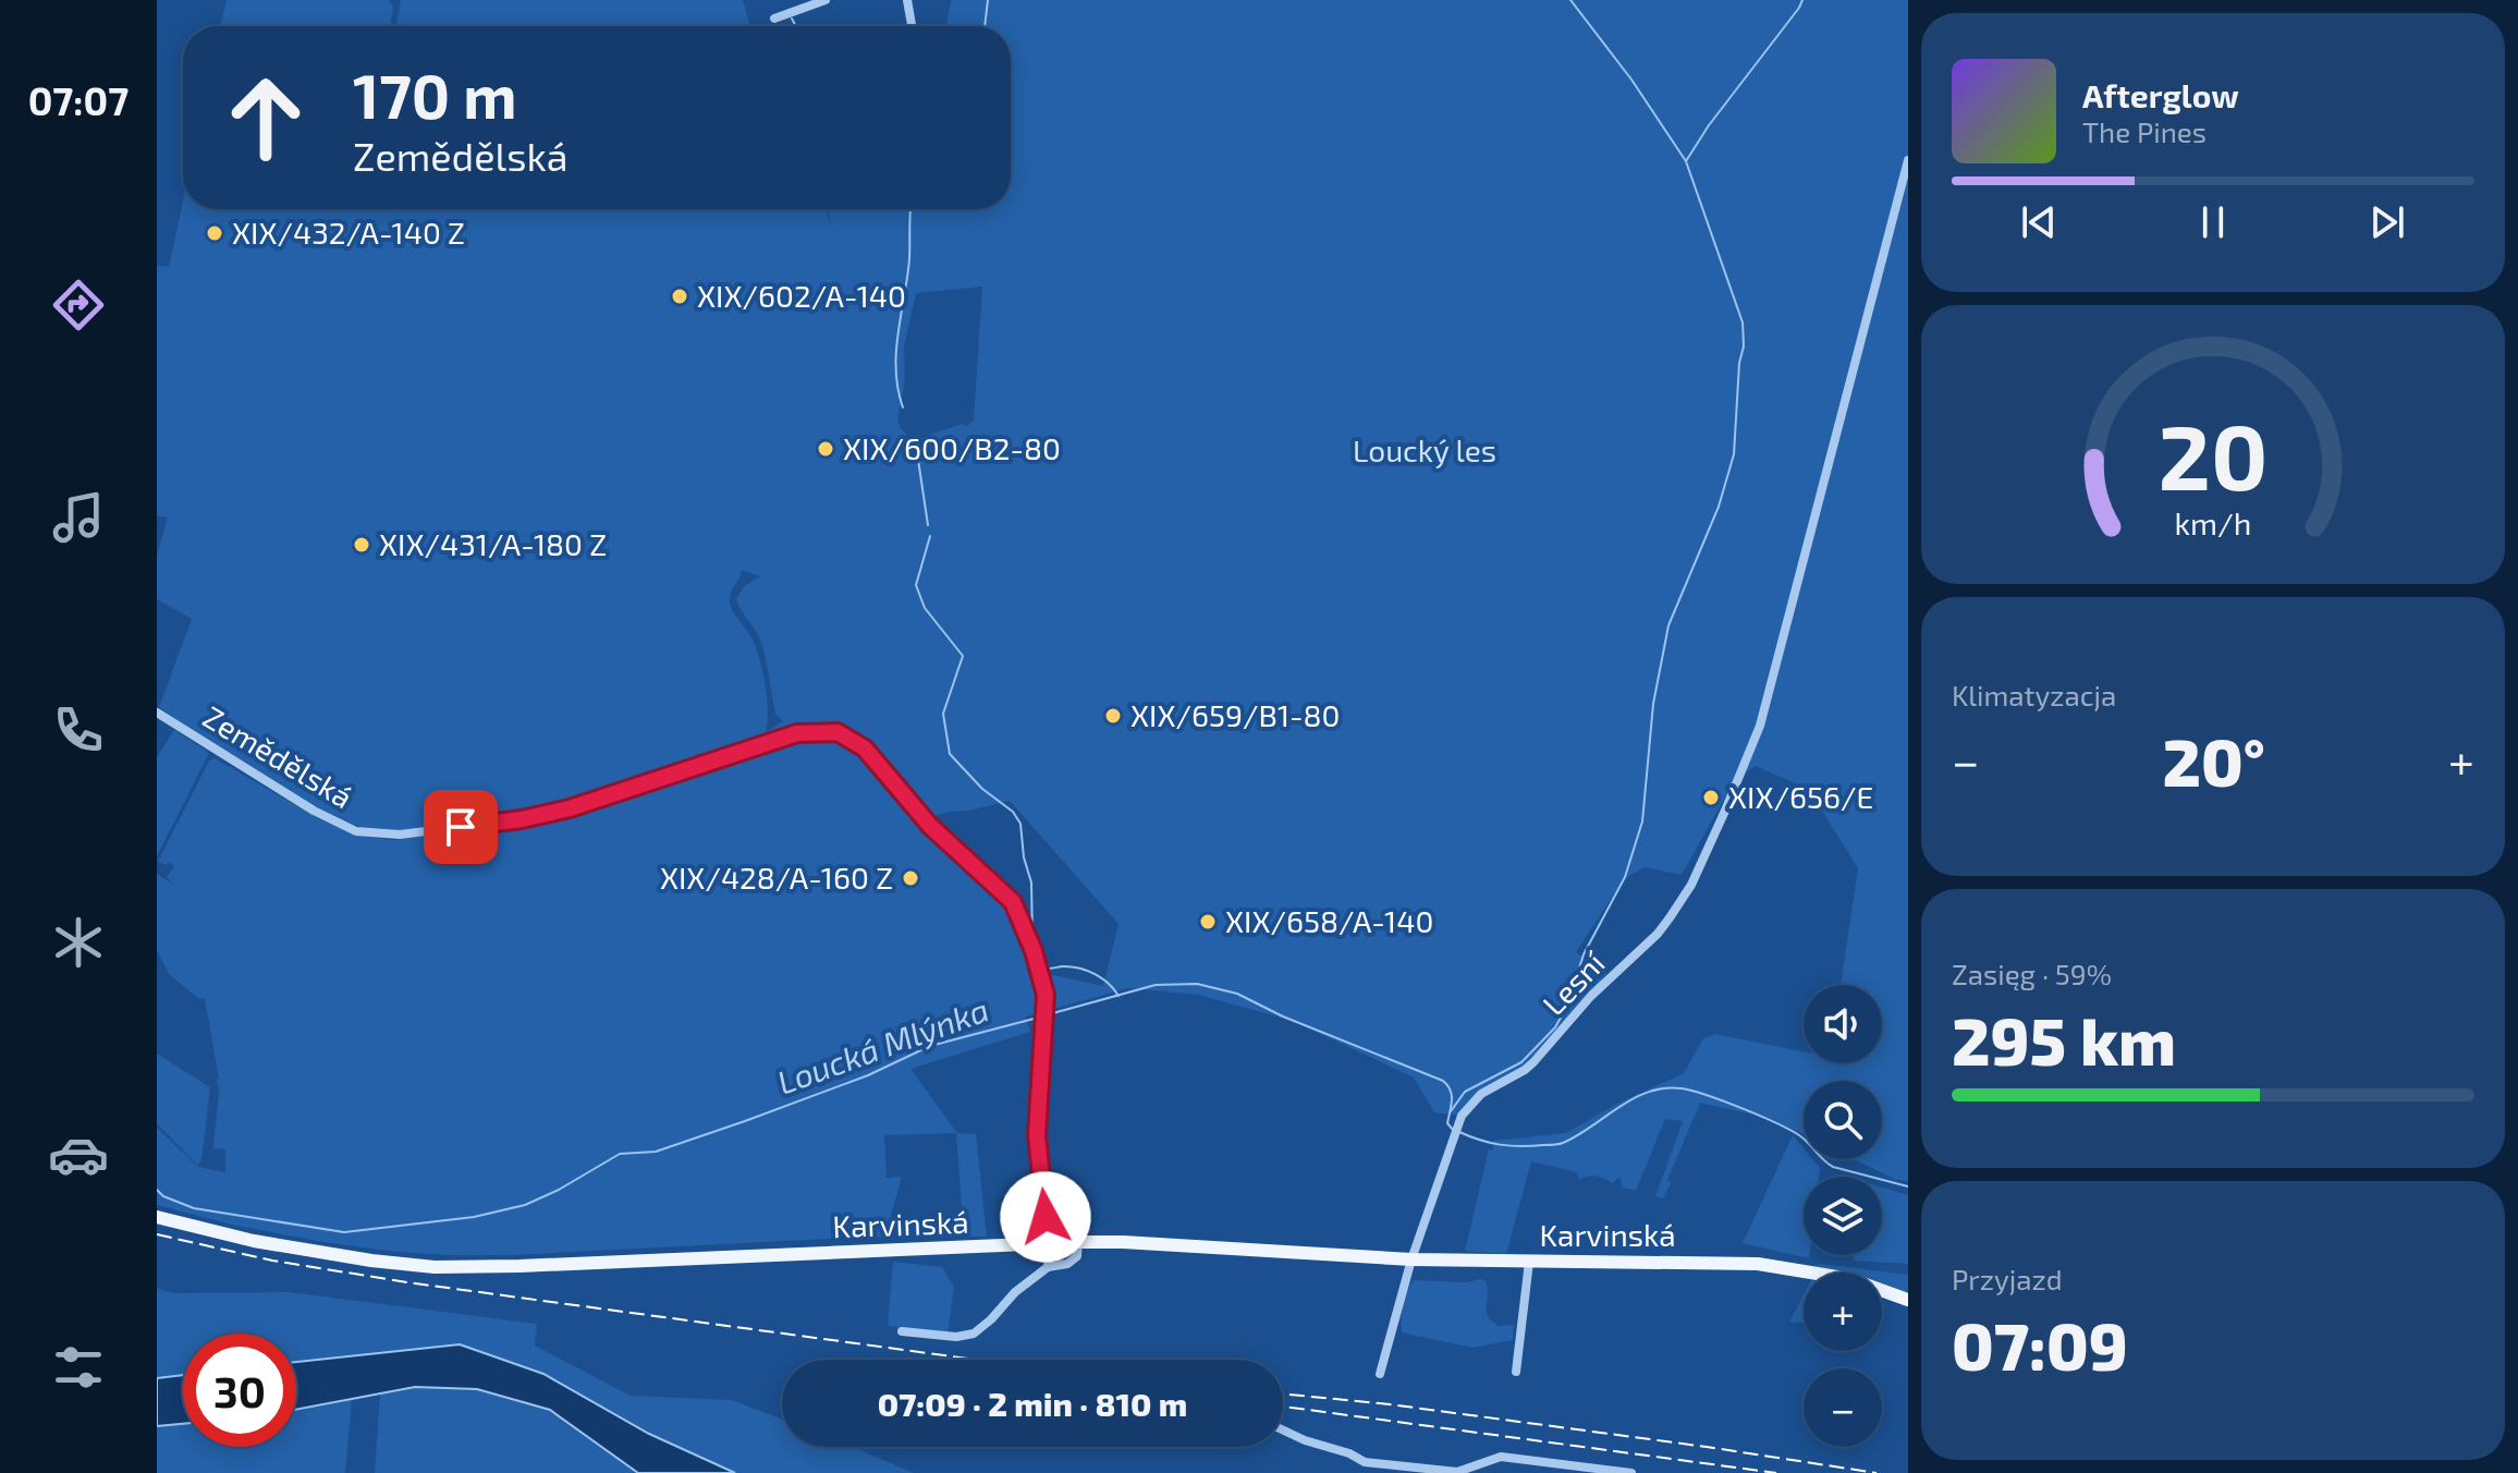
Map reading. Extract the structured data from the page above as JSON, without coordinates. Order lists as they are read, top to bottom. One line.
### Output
{"streets":{"main road":["Karvinská"],"street":["Zemědělská","Lesní"]},"crossings":[["Zemědělská","Karvinská"],["Lesní","Karvinská"]],"water":["Loucká Mlýnka"],"parks":["Loucký les"],"places":["XIX/432/A-140 Z","XIX/602/A-140","XIX/600/B2-80","XIX/431/A-180 Z","XIX/659/B1-80","XIX/656/E","XIX/428/A-160 Z","XIX/658/A-140"],"page":{"tabs":"07:07","turn":["170 m","Zemědělská"],"song":["Afterglow","The Pines"],"tile":["Klimatyzacja",["Zasięg · 59%","295 km"],["Przyjazd","07:09"]],"heat":["−","20°","+"],"map_buttons":["+","−"],"limit":"30","trip":"07:09 · 2 min · 810 m","gauge":["20","km/h"]}}
